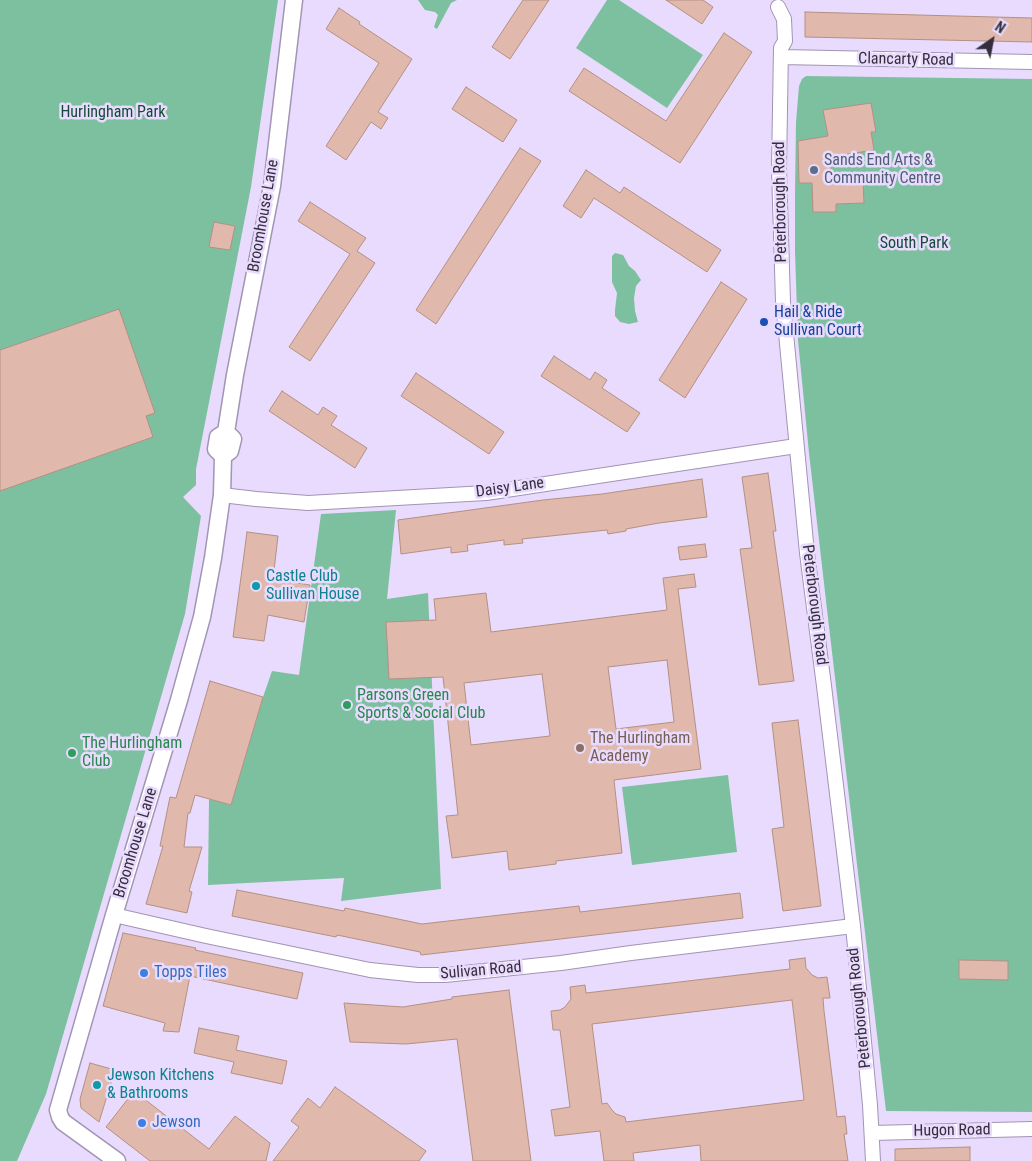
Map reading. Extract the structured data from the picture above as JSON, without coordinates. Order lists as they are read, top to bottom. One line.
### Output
{"streets":{"street":["Clancarty Road","Peterborough Road","Broomhouse Lane","Daisy Lane","Sulivan Road","Hugon Road"]},"crossings":[["Clancarty Road","Peterborough Road"],["Peterborough Road","Daisy Lane"],["Peterborough Road","Sulivan Road"],["Peterborough Road","Hugon Road"],["Broomhouse Lane","Daisy Lane"],["Broomhouse Lane","Sulivan Road"]],"parks":["Hurlingham Park","South Park"],"places":["Sands End Arts & Community Centre","Hail & Ride Sullivan Court","Castle Club Sullivan House","Parsons Green Sports & Social Club","The Hurlingham Academy","The Hurlingham Club","Topps Tiles","Jewson Kitchens & Bathrooms","Jewson"],"north":"top right"}
